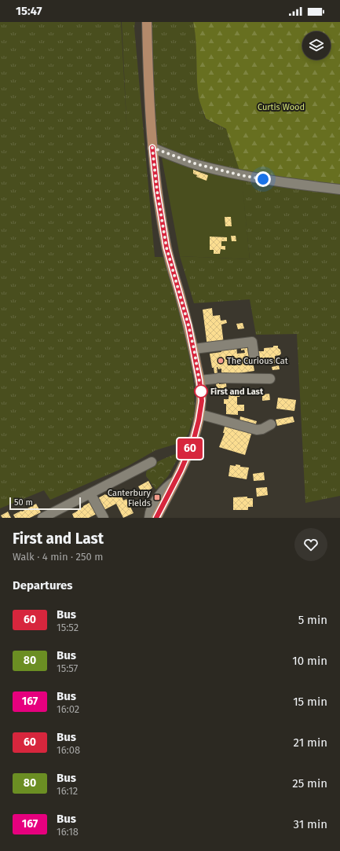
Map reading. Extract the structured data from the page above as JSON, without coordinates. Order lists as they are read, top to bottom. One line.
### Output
{"parks":["Curtis Wood"],"places":{"other":["The Curious Cat","First and Last"],"transit":["Canterbury Fields"]},"lines":["bus line 60"],"scale_bar":"50 m","page":{"status":"15:47","on_map":"60","scale":"50 m","heading":[["First and Last","Walk · 4 min · 250 m"],"Departures"],"list":[{"mark":"60","name":"Bus","note":"15:52","value":"5 min"},{"mark":"80","name":"Bus","note":"15:57","value":"10 min"},{"mark":"167","name":"Bus","note":"16:02","value":"15 min"},{"mark":"60","name":"Bus","note":"16:08","value":"21 min"},{"mark":"80","name":"Bus","note":"16:12","value":"25 min"},{"mark":"167","name":"Bus","note":"16:18","value":"31 min"}]}}
